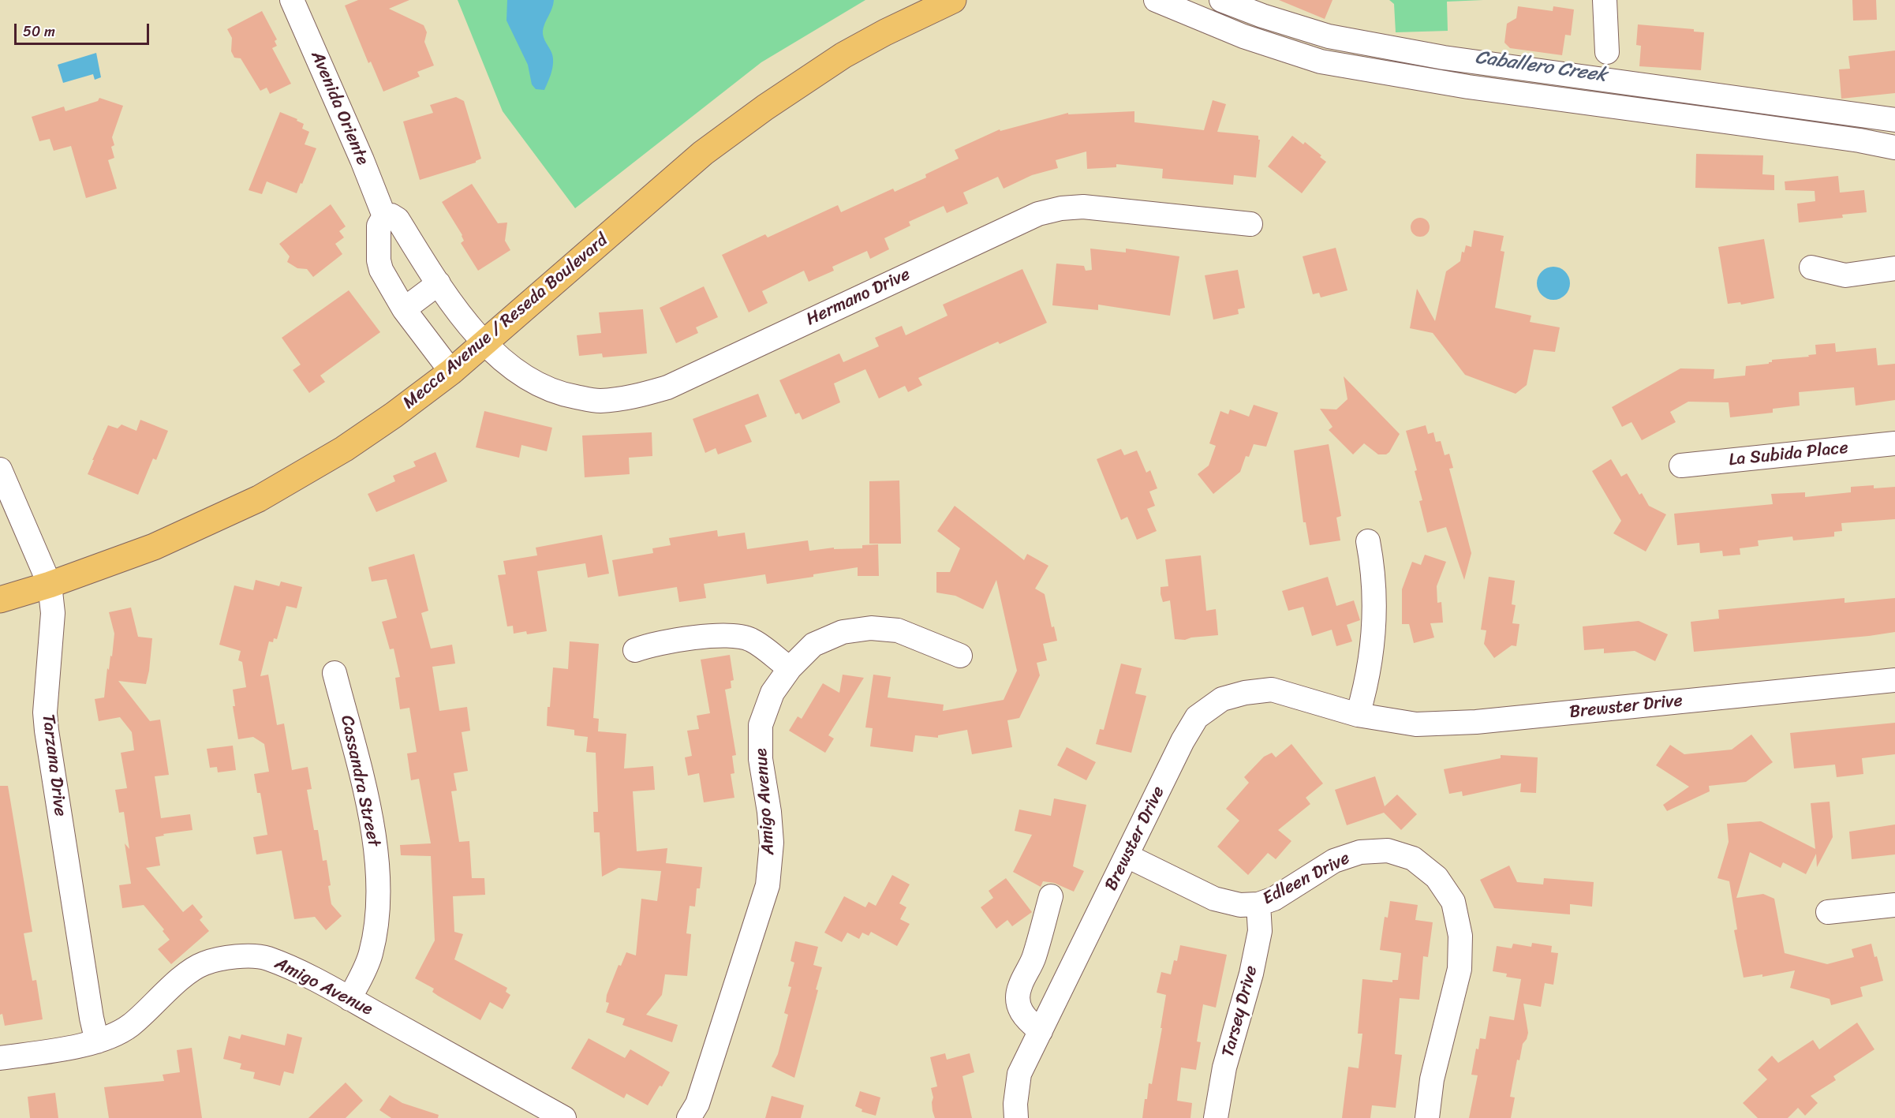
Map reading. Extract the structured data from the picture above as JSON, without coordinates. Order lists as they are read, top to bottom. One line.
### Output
{"streets":{"main road":["Mecca Avenue / Reseda Boulevard"],"street":["Avenida Oriente","Hermano Drive","La Subida Place","Brewster Drive","Tarzana Drive","Cassandra Street","Amigo Avenue","Edleen Drive","Tarsey Drive"]},"crossings":[["Hermano Drive","Mecca Avenue / Reseda Boulevard"],["Mecca Avenue / Reseda Boulevard","Tarzana Drive"],["Brewster Drive","Edleen Drive"],["Tarzana Drive","Amigo Avenue"],["Cassandra Street","Amigo Avenue"],["Edleen Drive","Tarsey Drive"]],"water":["Caballero Creek"],"scale_bar":"50 m"}
